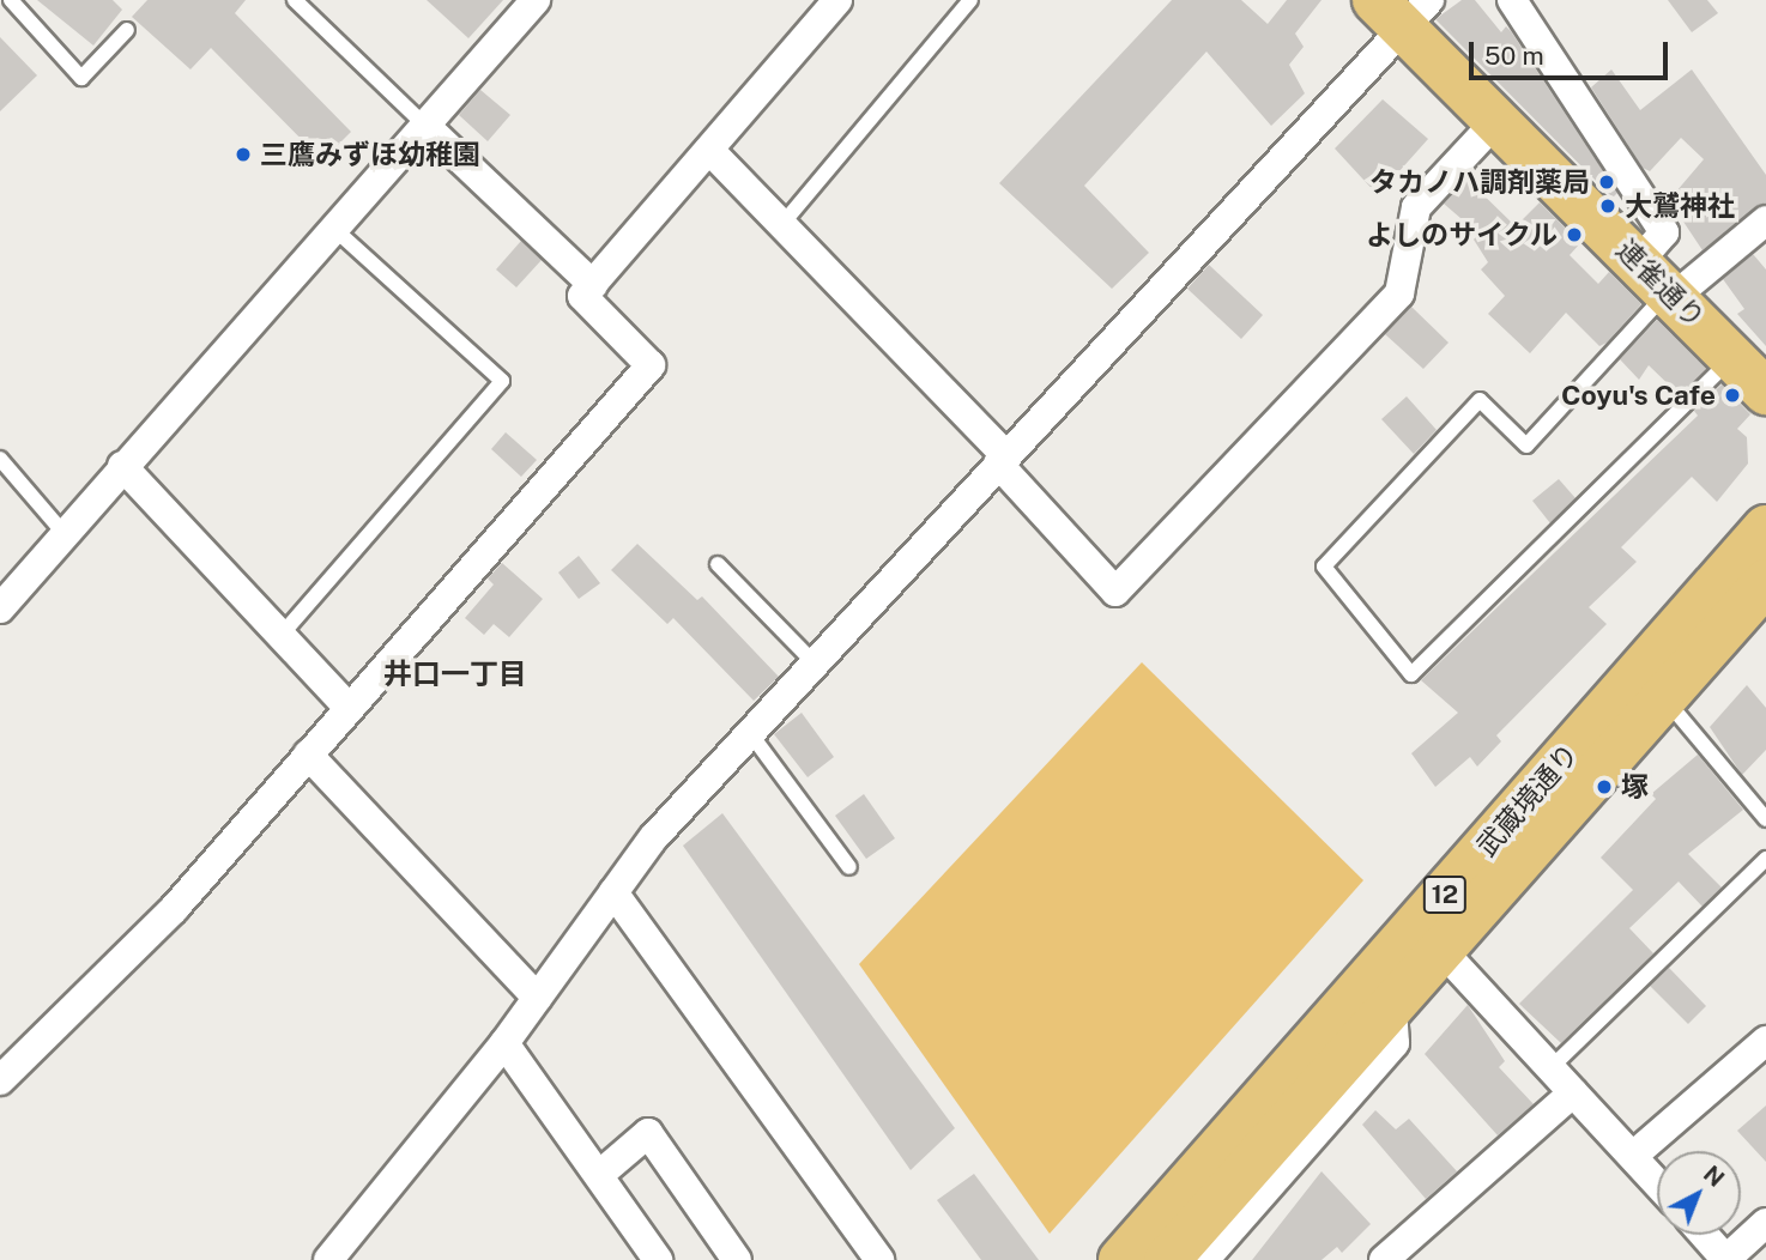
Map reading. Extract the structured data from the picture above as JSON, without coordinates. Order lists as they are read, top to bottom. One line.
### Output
{"streets":{"main road":["連雀通り","武蔵境通り","12"]},"districts":["井口一丁目"],"places":["三鷹みずほ幼稚園","タカノハ調剤薬局","大鷲神社","よしのサイクル","Coyu's Cafe","塚"],"scale_bar":"50 m","north":"top right"}
